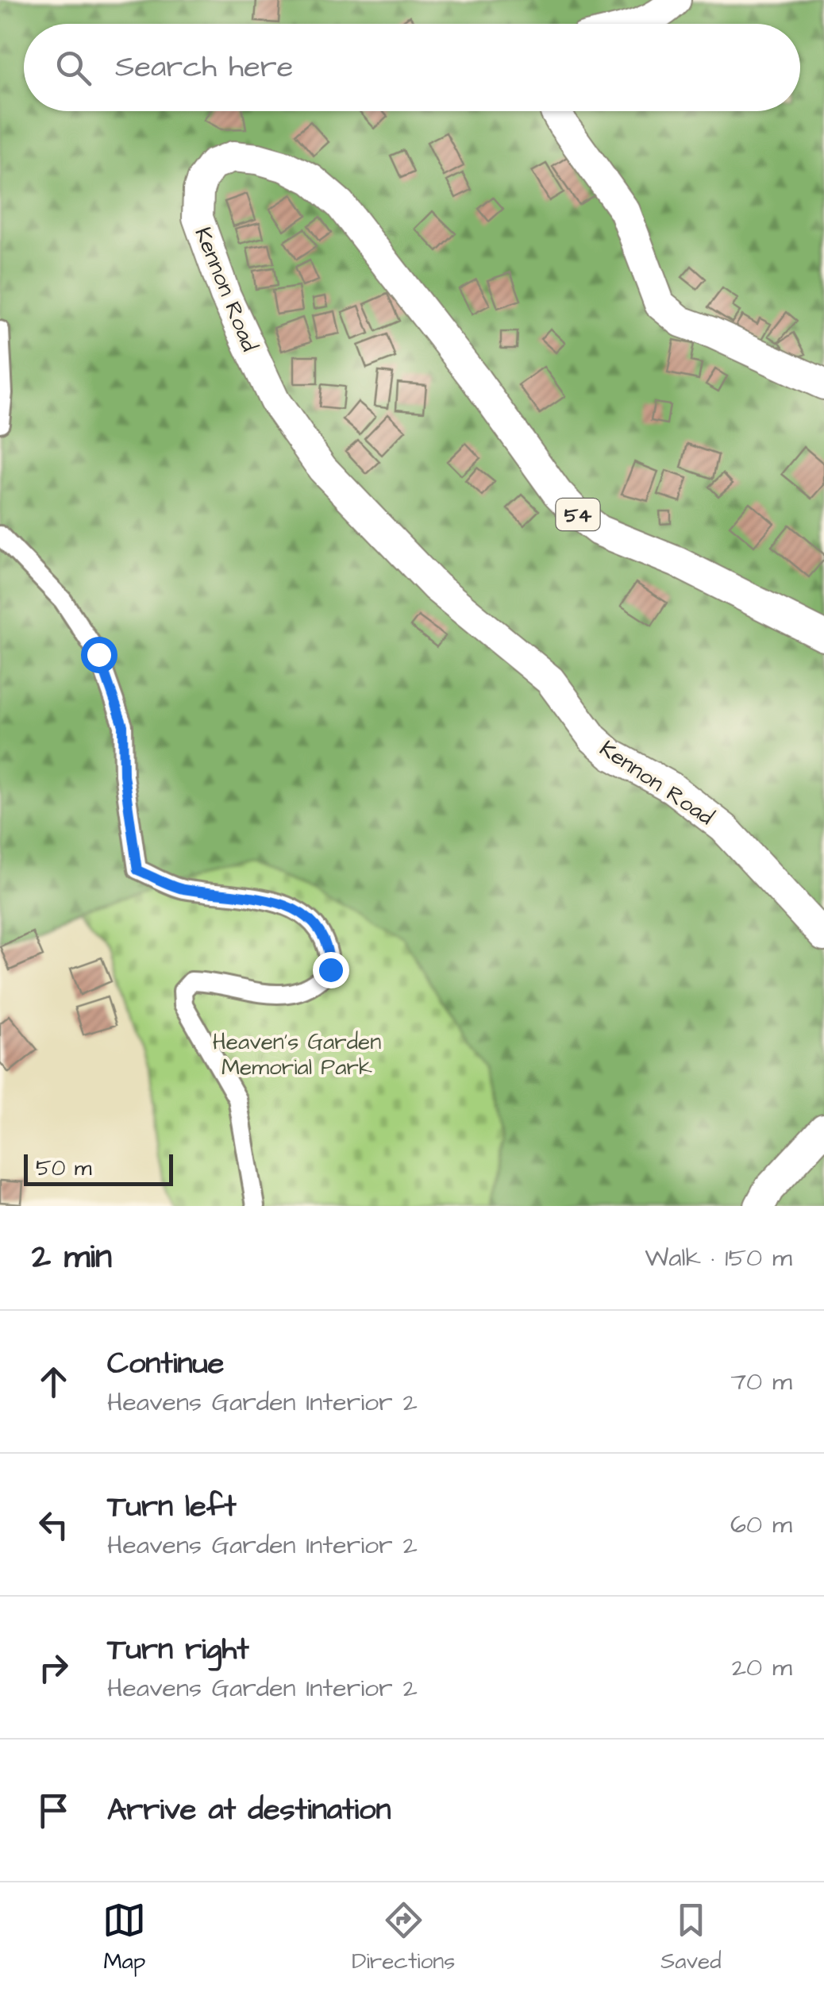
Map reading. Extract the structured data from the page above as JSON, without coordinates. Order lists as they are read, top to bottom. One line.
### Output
{"streets":{"highway":["Kennon Road","54"]},"parks":["Heaven's Garden Memorial Park"],"scale_bar":"50 m","page":{"search":"Search here","scale":"50 m","heading":["2 min","Walk · 150 m"],"list":[["Continue","Heavens Garden Interior 2","70 m"],["Turn left","Heavens Garden Interior 2","60 m"],["Turn right","Heavens Garden Interior 2","20 m"],"Arrive at destination"],"nav":["Map","Directions","Saved"]}}
